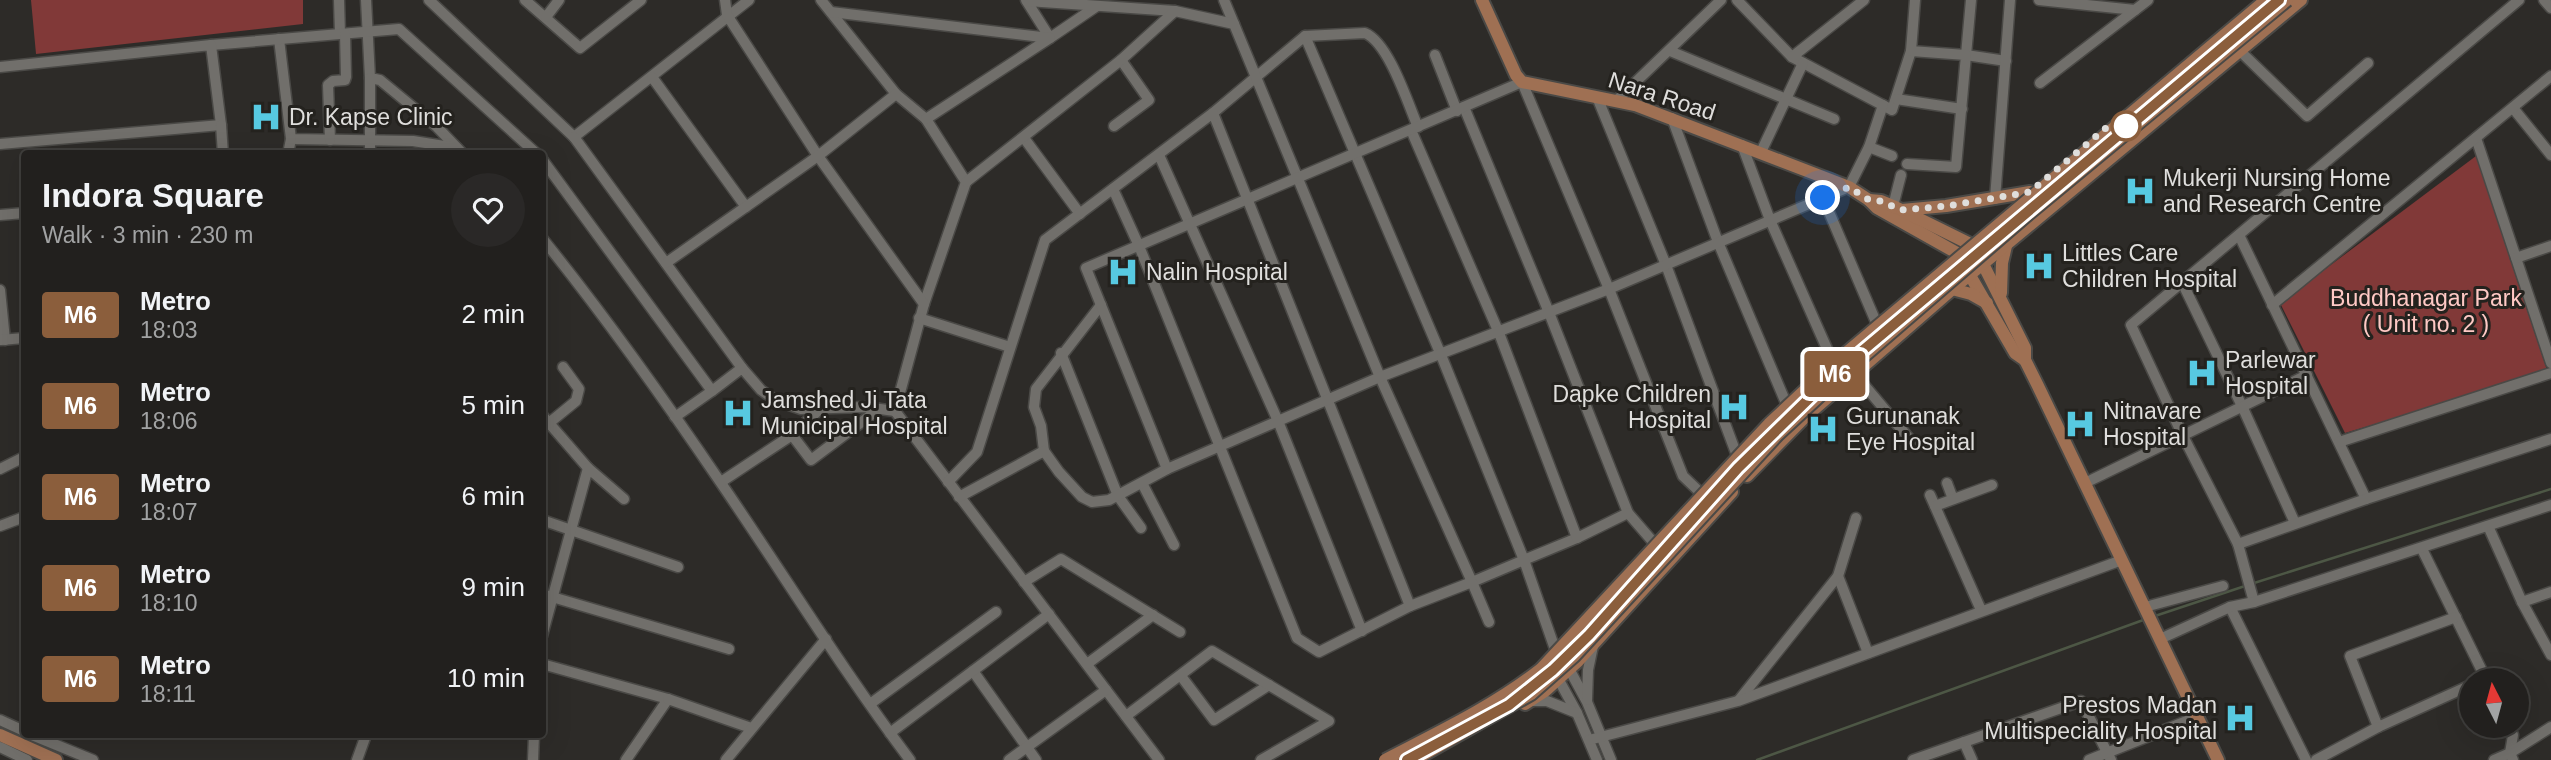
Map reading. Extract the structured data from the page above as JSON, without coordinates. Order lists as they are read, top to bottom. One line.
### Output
{"streets":{"main road":["Nara Road"]},"parks":["Buddhanagar Park ( Unit no. 2 )"],"places":{"hospital":["Dr. Kapse Clinic","Mukerji Nursing Home and Research Centre","Littles Care Children Hospital","Nalin Hospital","Parlewar Hospital","Dapke Children Hospital","Jamshed Ji Tata Municipal Hospital","Nitnavare Hospital","Gurunanak Eye Hospital","Prestos Madan Multispeciality Hospital"]},"lines":["metro line M6"],"north":"top","page":{"on_map":"M6","heading":["Indora Square","Walk · 3 min · 230 m"],"list":[{"mark":"M6","name":"Metro","note":"18:03","value":"2 min"},{"mark":"M6","name":"Metro","note":"18:06","value":"5 min"},{"mark":"M6","name":"Metro","note":"18:07","value":"6 min"},{"mark":"M6","name":"Metro","note":"18:10","value":"9 min"},{"mark":"M6","name":"Metro","note":"18:11","value":"10 min"}]}}
